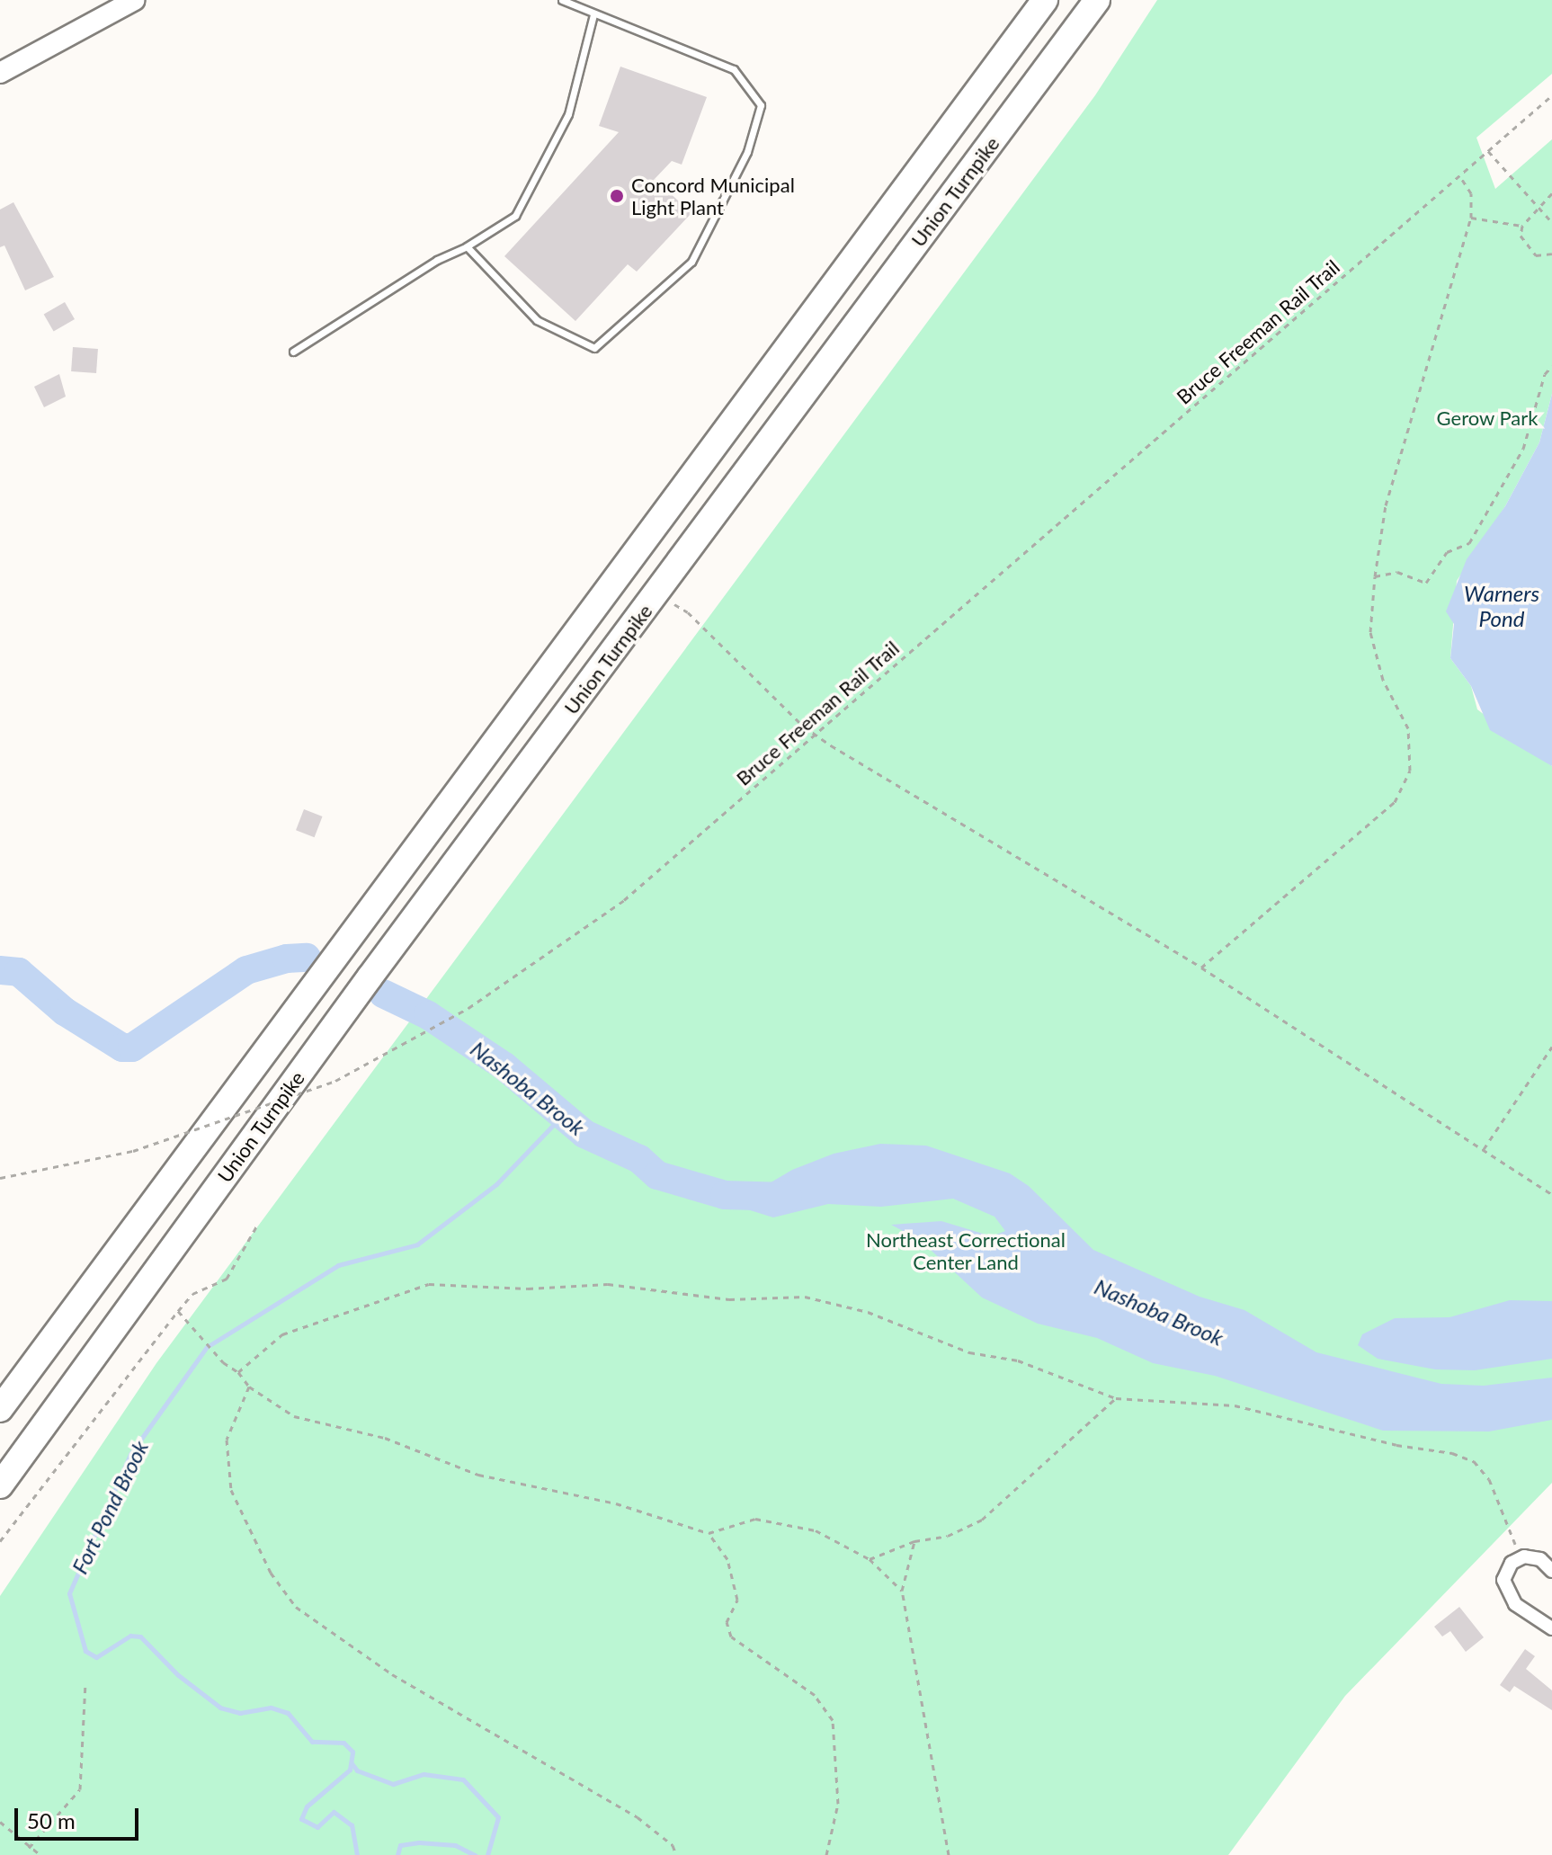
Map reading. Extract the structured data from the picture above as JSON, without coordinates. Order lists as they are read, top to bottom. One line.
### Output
{"streets":{"highway":["Union Turnpike"],"path":["Bruce Freeman Rail Trail"]},"water":["Warners Pond","Nashoba Brook","Fort Pond Brook"],"parks":["Gerow Park","Northeast Correctional Center Land"],"places":["Concord Municipal Light Plant"],"scale_bar":"50 m"}
